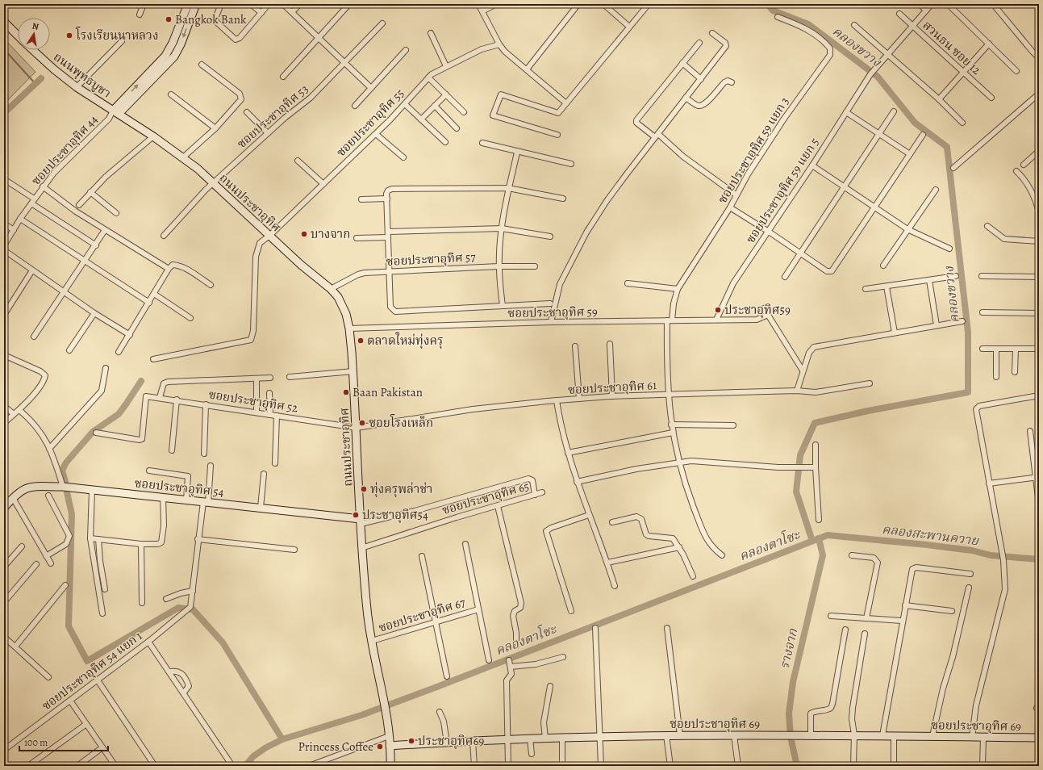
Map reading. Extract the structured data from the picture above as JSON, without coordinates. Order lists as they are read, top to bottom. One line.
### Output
{"streets":{"main road":["ถนนพุทธบูชา","ถนนประชาอุทิศ","ซอยประชาอุทิศ 54","ซอยประชาอุทิศ 69"],"street":["สวนธน ซอย 12","ซอยประชาอุทิศ 53","ซอยประชาอุทิศ 55","ซอยประชาอุทิศ 44","ซอยประชาอุทิศ 59 แยก 3","ซอยประชาอุทิศ 59 แยก 5","ซอยประชาอุทิศ 57","ซอยประชาอุทิศ 59","ซอยประชาอุทิศ 61","ซอยประชาอุทิศ 52","ซอยประชาอุทิศ 65","ซอยประชาอุทิศ 67","ซอยประชาอุทิศ 54 แยก 1"]},"crossings":[["สวนธน ซอย 12","ซอยประชาอุทิศ 59 แยก 5"],["ถนนพุทธบูชา","ซอยประชาอุทิศ 44"],["ถนนพุทธบูชา","ถนนประชาอุทิศ"],["ซอยประชาอุทิศ 53","ถนนประชาอุทิศ"],["ซอยประชาอุทิศ 55","ถนนประชาอุทิศ"],["ซอยประชาอุทิศ 44","ถนนประชาอุทิศ"],["ซอยประชาอุทิศ 59 แยก 3","ซอยประชาอุทิศ 59"],["ซอยประชาอุทิศ 59 แยก 3","ซอยประชาอุทิศ 61"],["ซอยประชาอุทิศ 59 แยก 5","ซอยประชาอุทิศ 59"],["ถนนประชาอุทิศ","ซอยประชาอุทิศ 57"],["ถนนประชาอุทิศ","ซอยประชาอุทิศ 59"],["ถนนประชาอุทิศ","ซอยประชาอุทิศ 61"],["ถนนประชาอุทิศ","ซอยประชาอุทิศ 52"],["ถนนประชาอุทิศ","ซอยประชาอุทิศ 54"],["ถนนประชาอุทิศ","ซอยประชาอุทิศ 65"],["ถนนประชาอุทิศ","ซอยประชาอุทิศ 67"],["ถนนประชาอุทิศ","ซอยประชาอุทิศ 69"],["ซอยประชาอุทิศ 61","ซอยประชาอุทิศ 52"]],"water":["คลองขวาง","คลองสะพานควาย","คลองตาโซะ","รางจาก"],"places":["Bangkok Bank","โรงเรียนนาหลวง","บางจาก","ประชาอุทิศ59","ตลาดใหม่ทุ่งครุ","Baan Pakistan","ซอยโรงเหล็ก","ทุ่งครุพล่าช่า","ประชาอุทิศ54","ประชาอุทิศ69","Princess Coffee"],"scale_bar":"100 m","north":"top"}
